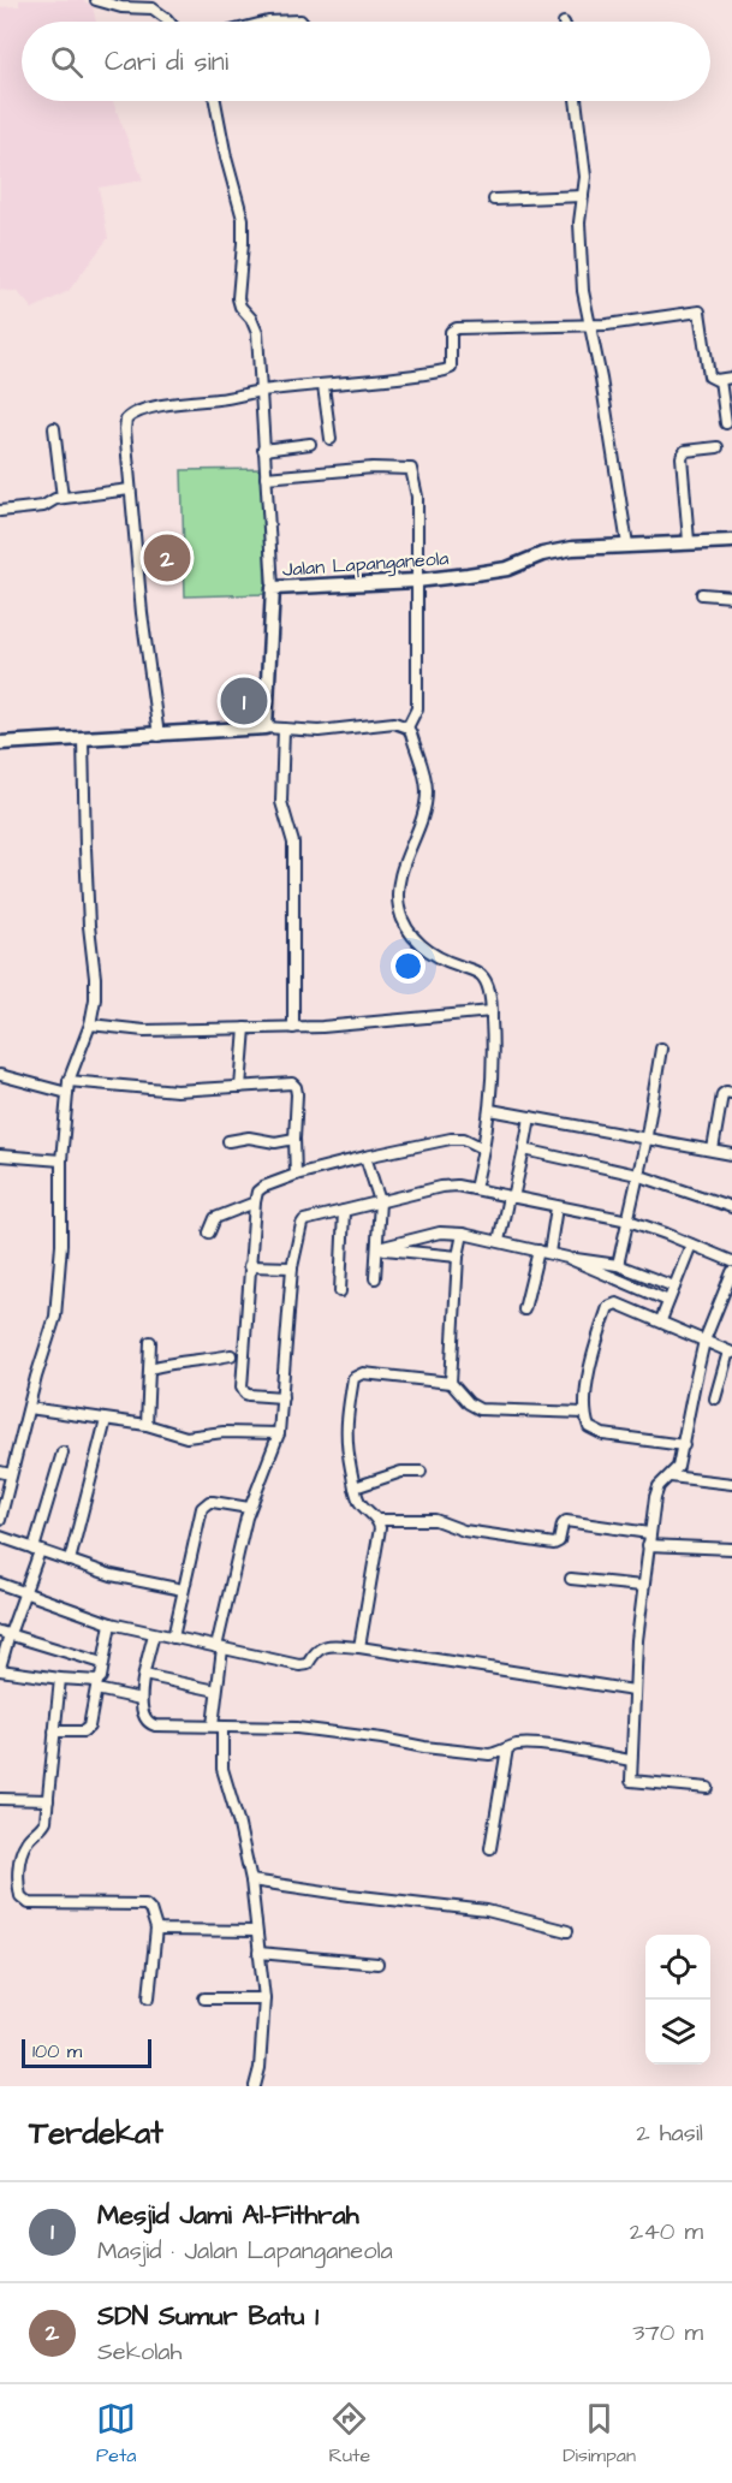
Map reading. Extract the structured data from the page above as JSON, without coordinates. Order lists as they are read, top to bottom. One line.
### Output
{"streets":{"street":["Jalan Lapanganeola"]},"scale_bar":"100 m","page":{"search":"Cari di sini","pins":["2","1"],"scale":"100 m","heading":["Terdekat","2 hasil"],"list":[{"mark":"1","name":"Mesjid Jami Al-Fithrah","note":"Masjid · Jalan Lapanganeola","value":"240 m"},{"mark":"2","name":"SDN Sumur Batu 1","note":"Sekolah","value":"370 m"}],"nav":["Peta","Rute","Disimpan"]}}
